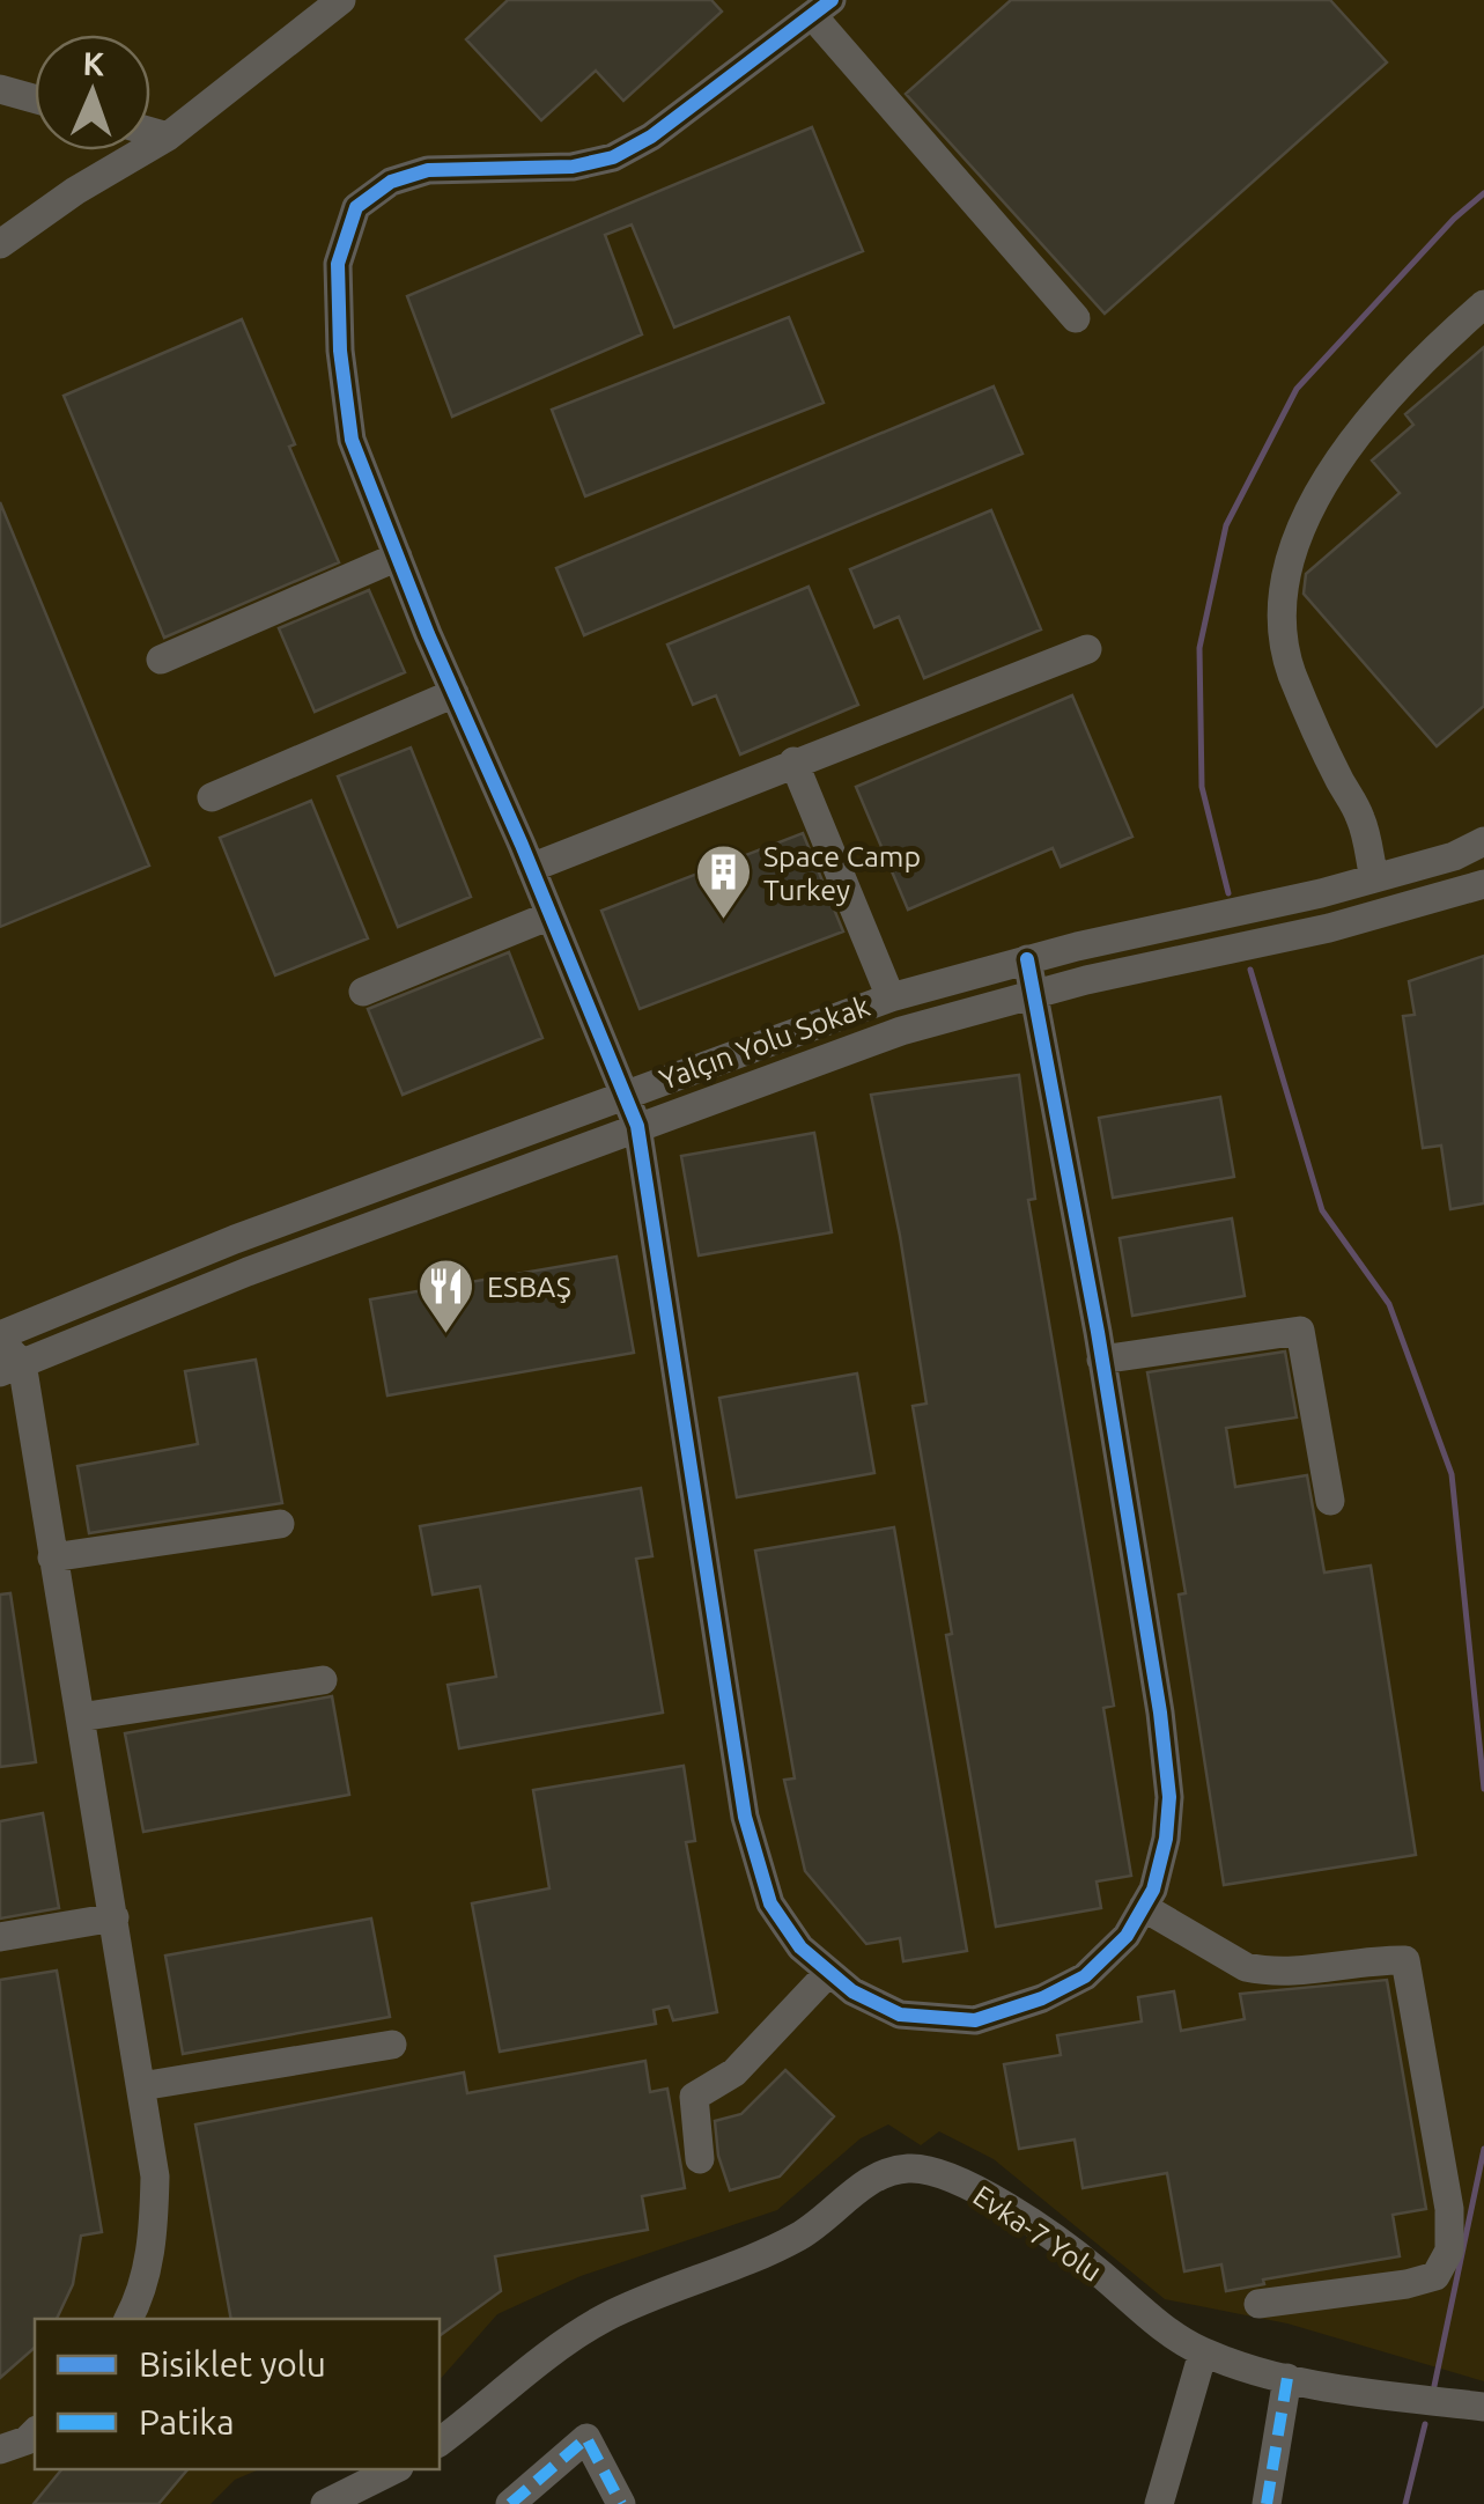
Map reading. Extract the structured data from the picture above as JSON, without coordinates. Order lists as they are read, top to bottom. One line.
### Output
{"streets":{"street":["Yalçın Yolu Sokak","Evka-7 Yolu"]},"places":{"building":["Space Camp Turkey"],"restaurant":["ESBAŞ"]},"legend":["Bisiklet yolu","Patika"],"north":"top"}
